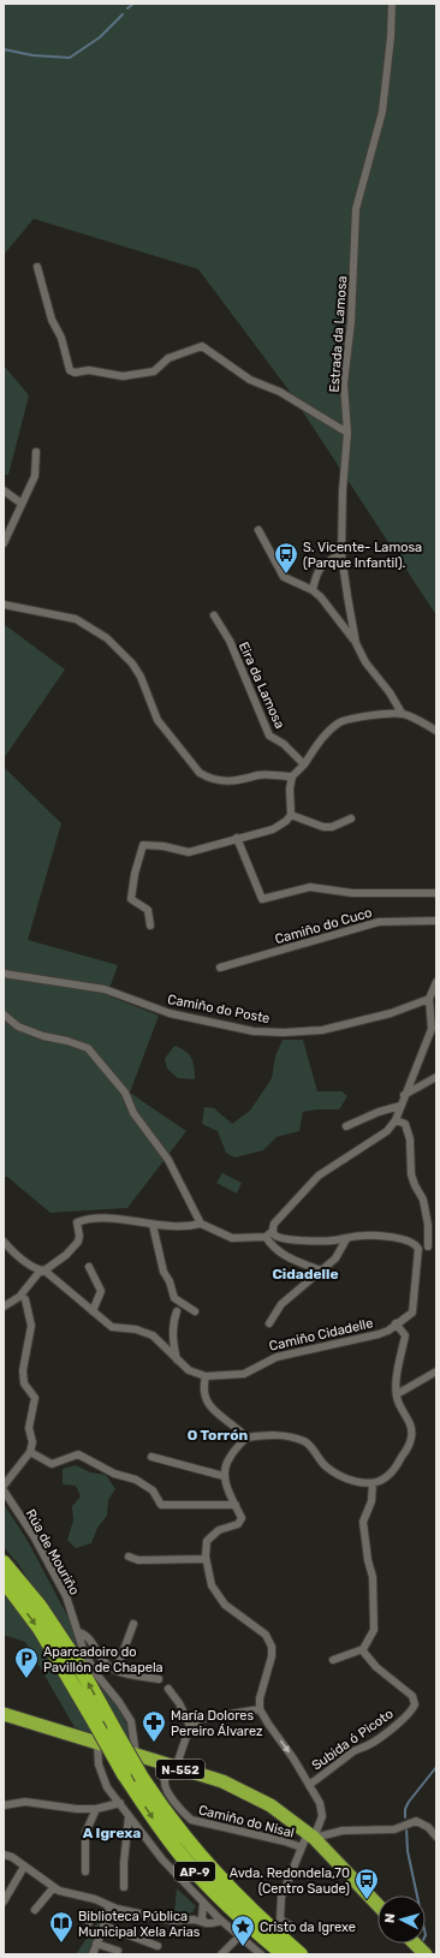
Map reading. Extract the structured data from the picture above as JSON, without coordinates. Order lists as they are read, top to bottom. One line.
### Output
{"streets":{"highway":["N-552","AP-9"],"street":["Estrada da Lamosa","Eira da Lamosa","Camiño do Cuco","Camiño do Poste","Camiño Cidadelle","Rúa de Mouriño","Subida ó Picoto","Camiño do Nisal"]},"crossings":[["Rúa de Mouriño","N-552"],["N-552","Camiño do Nisal"]],"districts":["Cidadelle","O Torrón","A Igrexa"],"places":{"bus stop":["S. Vicente- Lamosa (Parque Infantil).","Avda. Redondela,70 (Centro Saude)"],"parking":["Aparcadoiro do Pavillón de Chapela"],"pharmacy":["María Dolores Pereiro Álvarez"],"library":["Biblioteca Pública Municipal Xela Arias"],"place":["Cristo da Igrexe"]},"north":"left"}
